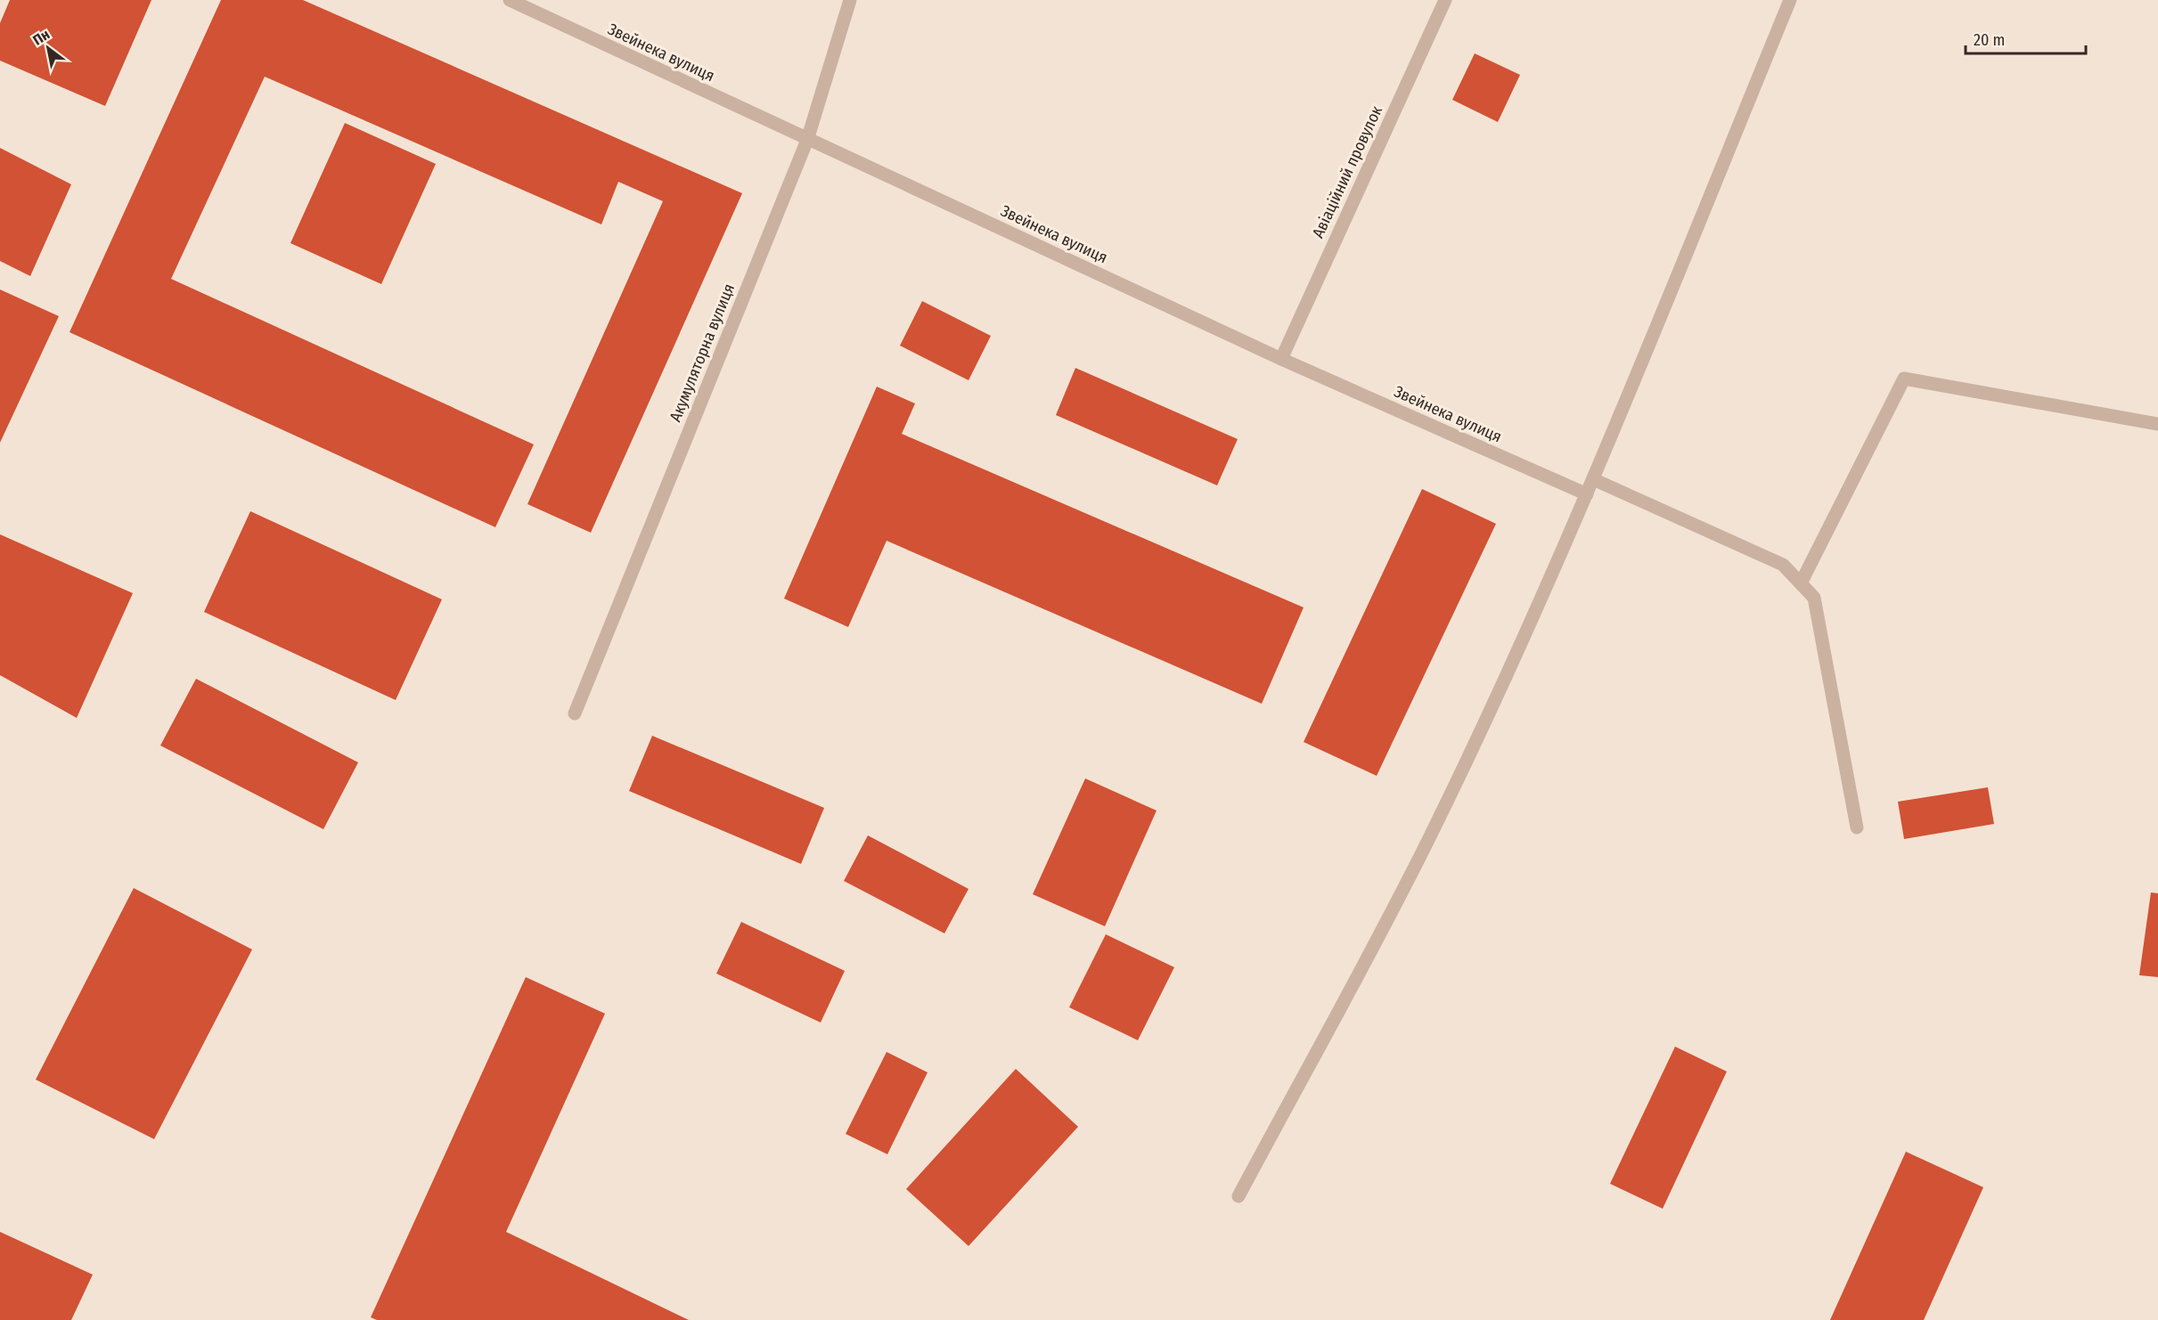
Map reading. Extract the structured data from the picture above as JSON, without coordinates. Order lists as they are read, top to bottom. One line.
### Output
{"streets":{"street":["Звейнека вулиця","Авіаційний провулок","Акумуляторна вулиця"]},"crossings":[["Звейнека вулиця","Авіаційний провулок"],["Звейнека вулиця","Акумуляторна вулиця"]],"scale_bar":"20 m","north":"top left"}
